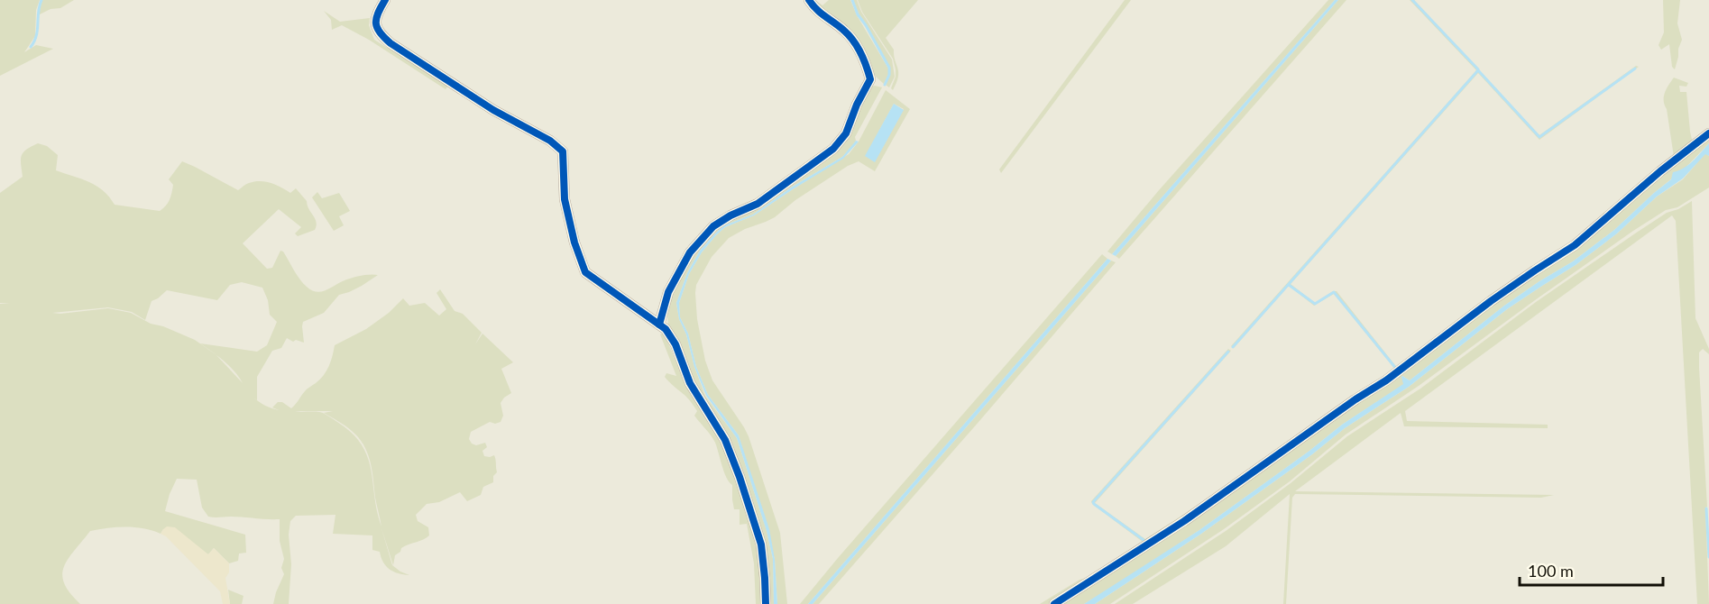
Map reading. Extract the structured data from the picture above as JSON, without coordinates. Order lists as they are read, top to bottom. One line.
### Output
{"scale_bar":"100 m"}
